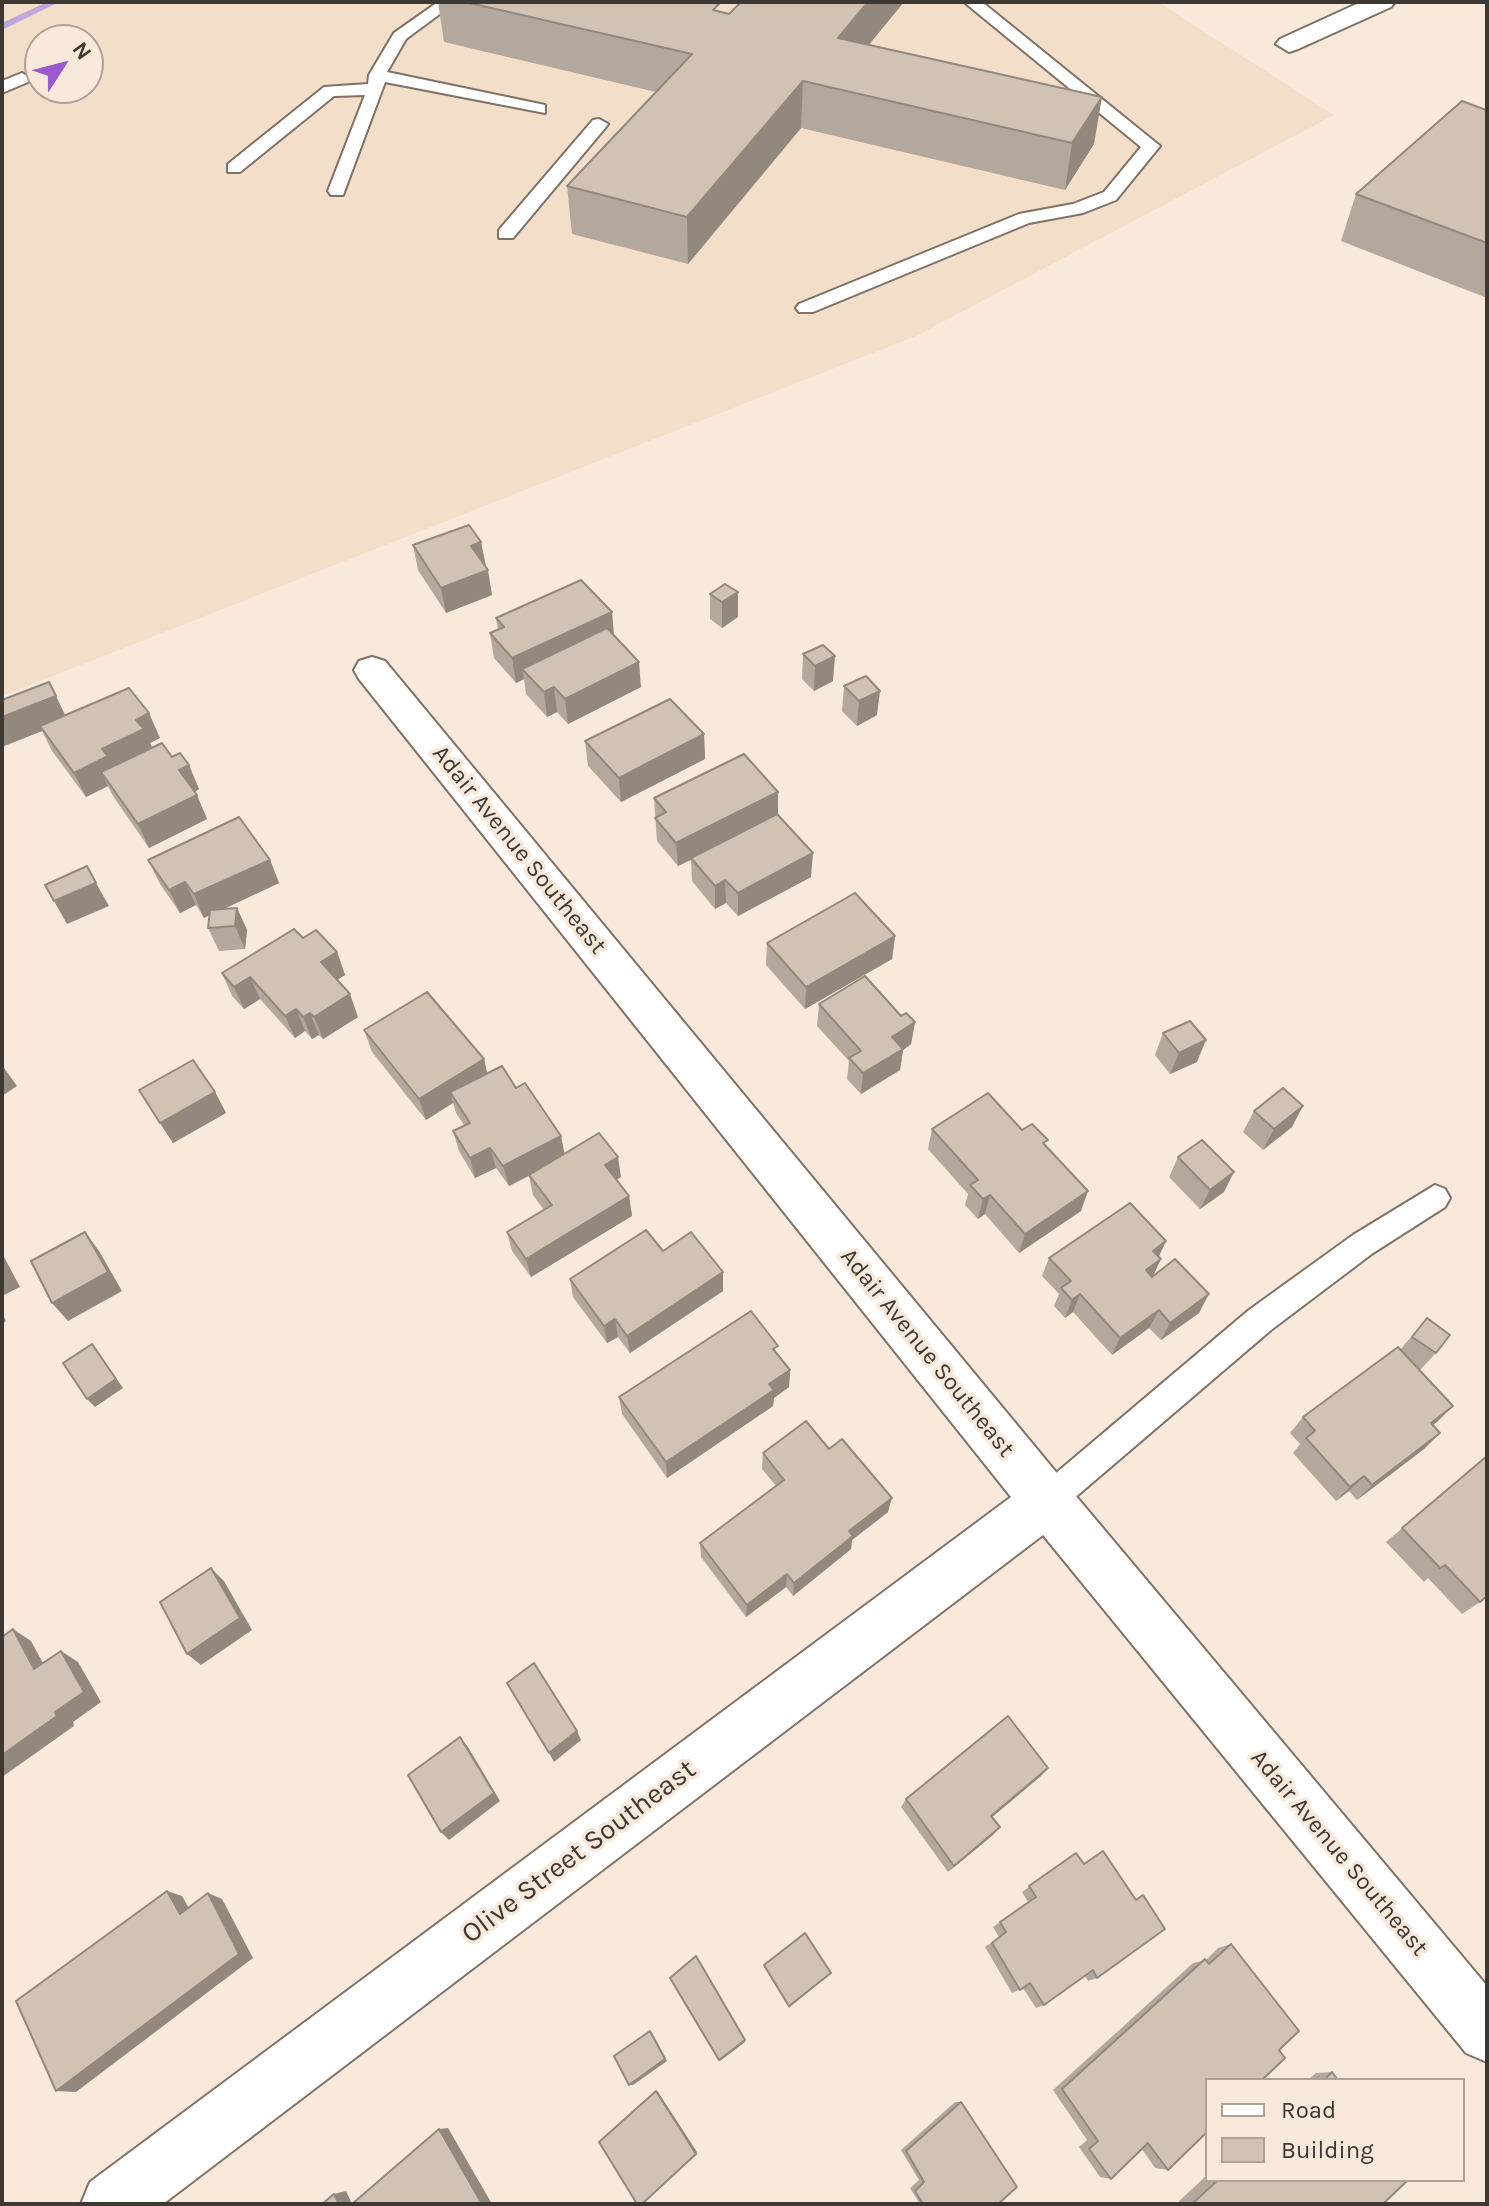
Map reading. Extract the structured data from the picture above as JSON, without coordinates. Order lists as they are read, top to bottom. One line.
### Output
{"streets":{"street":["Adair Avenue Southeast","Olive Street Southeast"]},"crossings":[["Adair Avenue Southeast","Olive Street Southeast"]],"legend":["Road","Building"],"north":"top right"}
